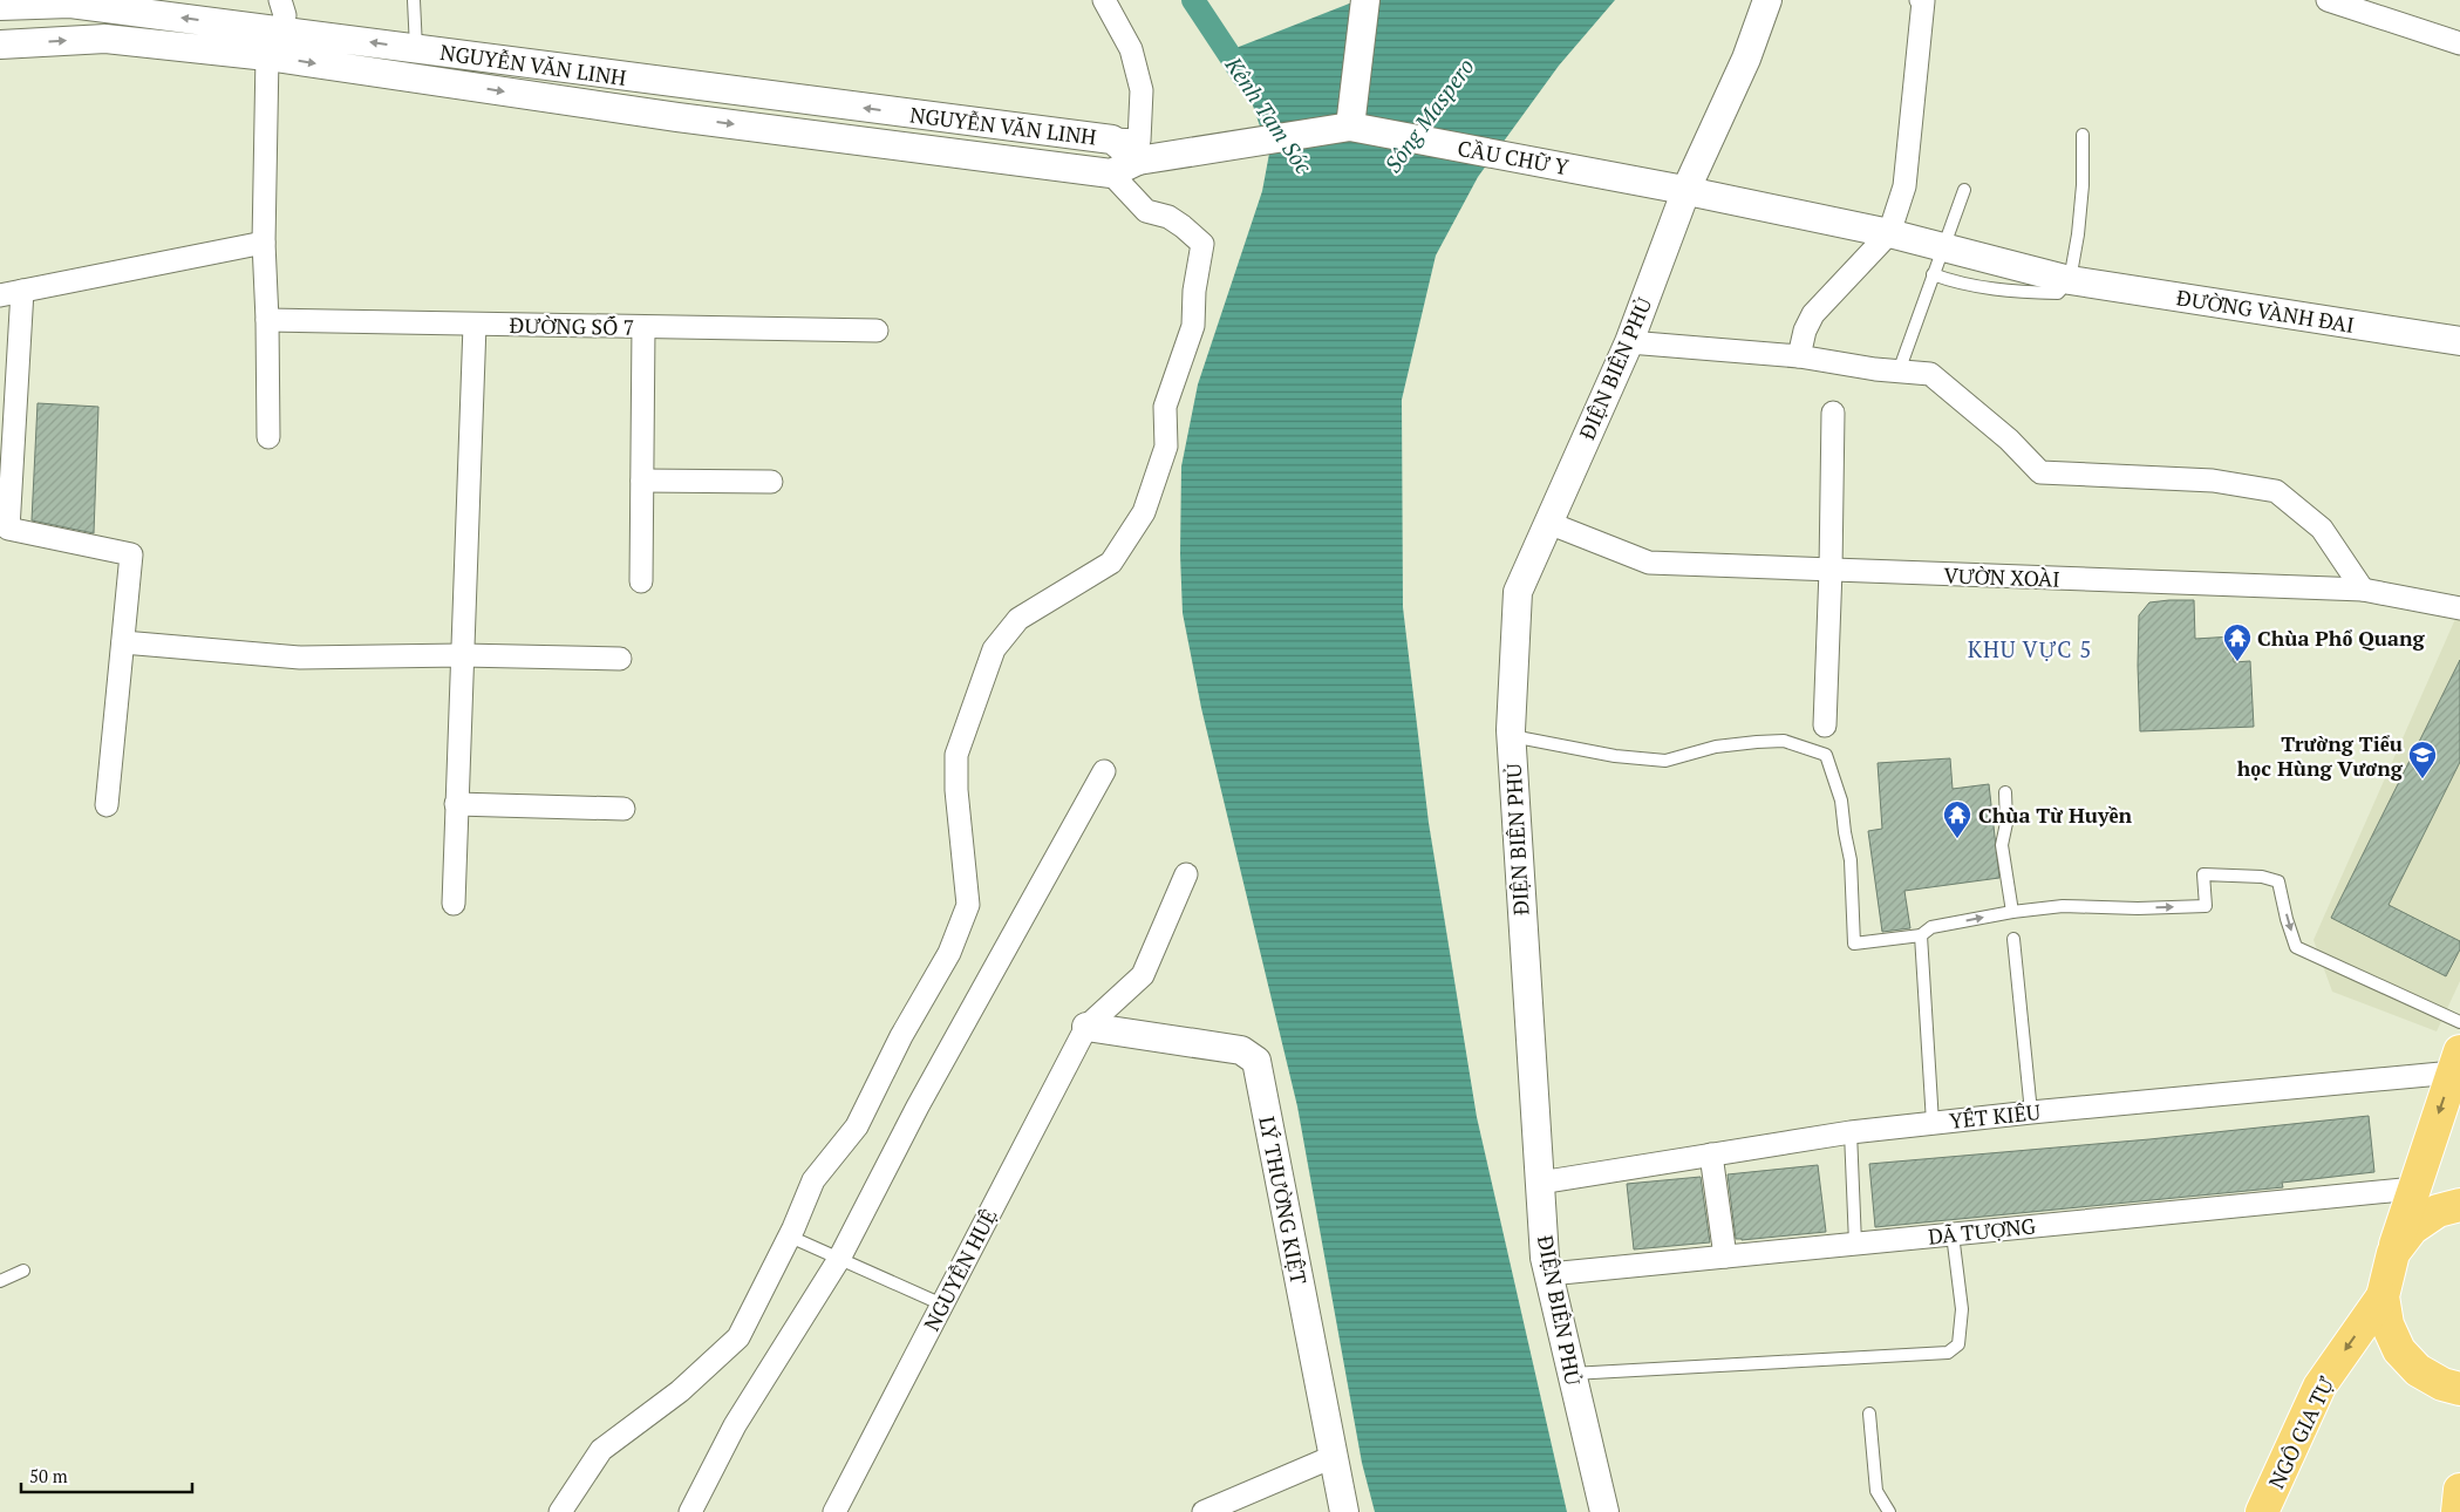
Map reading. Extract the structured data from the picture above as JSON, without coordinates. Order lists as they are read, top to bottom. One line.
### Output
{"streets":{"main road":["NGÔ GIA TỰ"],"street":["NGUYỄN VĂN LINH","CẦU CHỮ Y","ĐƯỜNG VÀNH ĐAI","ĐƯỜNG SỐ 7","ĐIỆN BIÊN PHỦ","VƯỜN XOÀI","YẾT KIÊU","LÝ THƯỜNG KIỆT","DÃ TƯỢNG","NGUYỄN HUỆ"]},"crossings":[["NGUYỄN VĂN LINH","CẦU CHỮ Y"],["CẦU CHỮ Y","ĐƯỜNG VÀNH ĐAI"],["CẦU CHỮ Y","ĐIỆN BIÊN PHỦ"],["ĐIỆN BIÊN PHỦ","VƯỜN XOÀI"],["ĐIỆN BIÊN PHỦ","YẾT KIÊU"],["ĐIỆN BIÊN PHỦ","DÃ TƯỢNG"],["LÝ THƯỜNG KIỆT","NGUYỄN HUỆ"]],"one_way":["NGÔ GIA TỰ"],"districts":["KHU VỰC 5"],"water":["Kênh Tam Sóc","Sông Maspero"],"places":{"temple":["Chùa Phổ Quang","Chùa Từ Huyền"],"school or university":["Trường Tiểu học Hùng Vương"]},"scale_bar":"50 m"}
